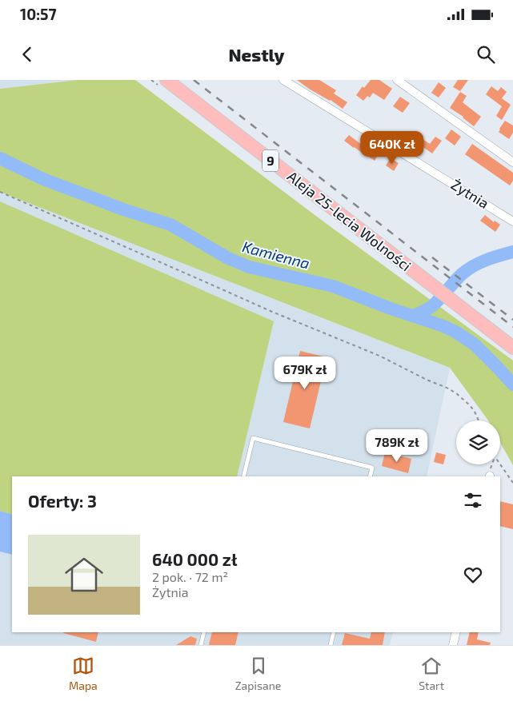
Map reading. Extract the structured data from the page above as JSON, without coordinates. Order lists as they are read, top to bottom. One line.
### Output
{"streets":{"main road":["9","Aleja 25-lecia Wolności"],"street":["Żytnia"]},"water":["Kamienna"],"page":{"status":"10:57","header":"Nestly","price":["640K zł","679K zł","789K zł"],"heading":"Oferty: 3","list":[{"name":"640 000 zł","note":"2 pok. · 72 m² · Żytnia"}],"tabs":["Mapa","Zapisane","Start"]}}
